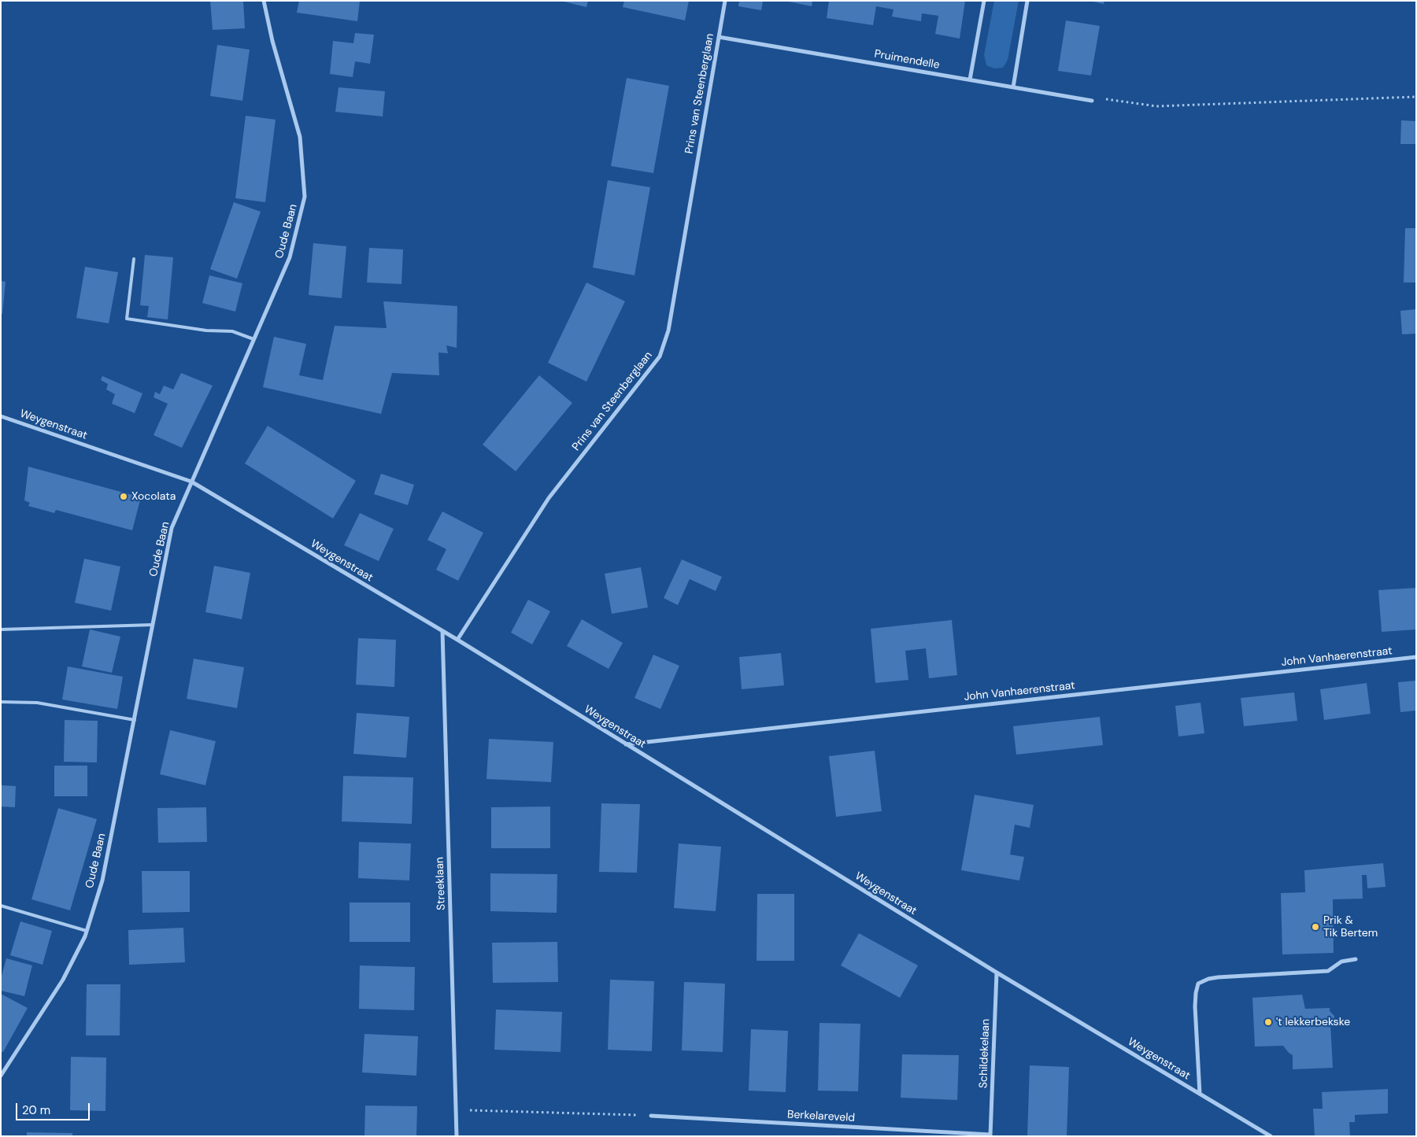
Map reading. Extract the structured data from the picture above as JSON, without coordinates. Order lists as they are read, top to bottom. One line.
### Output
{"streets":{"street":["Pruimendelle","Prins van Steenberglaan","Oude Baan","Weygenstraat","John Vanhaerenstraat","Streeklaan","Schildekelaan","Berkelareveld"]},"crossings":[["Pruimendelle","Prins van Steenberglaan"],["Prins van Steenberglaan","Weygenstraat"],["Oude Baan","Weygenstraat"],["Weygenstraat","John Vanhaerenstraat"],["Weygenstraat","Streeklaan"],["Weygenstraat","Schildekelaan"],["Schildekelaan","Berkelareveld"]],"places":["Xocolata","Prik & Tik Bertem","'t lekkerbekske"],"scale_bar":"20 m"}
